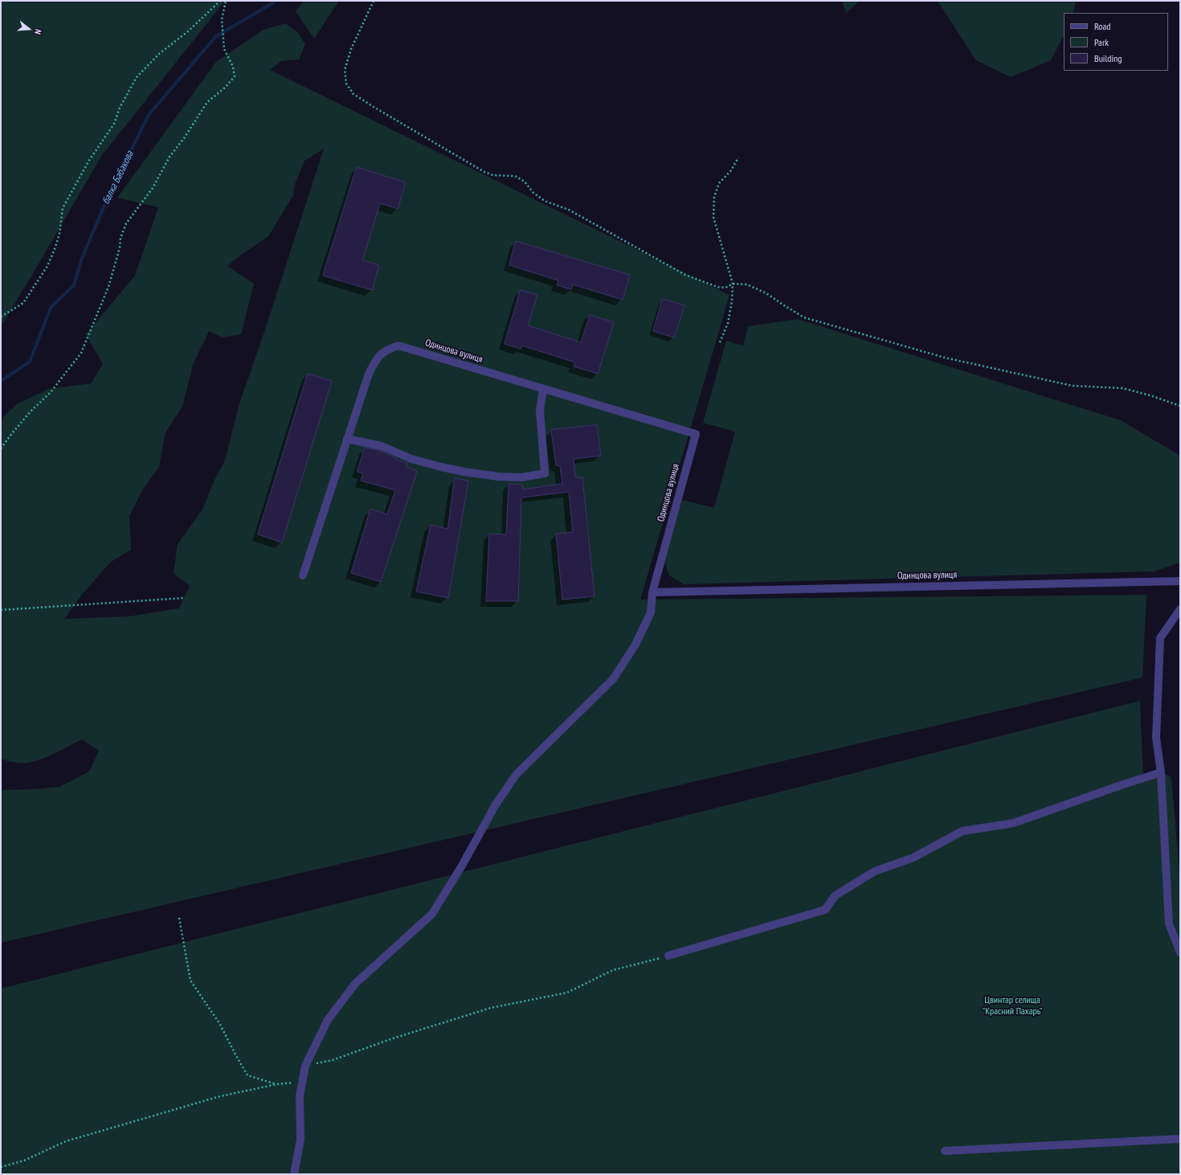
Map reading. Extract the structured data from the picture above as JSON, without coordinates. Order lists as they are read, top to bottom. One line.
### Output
{"streets":{"street":["Одинцова вулиця"]},"water":["балка Бабакова"],"parks":["Цвинтар селища \"Красний Пахарь\""],"legend":["Road","Park","Building"],"north":"right"}
